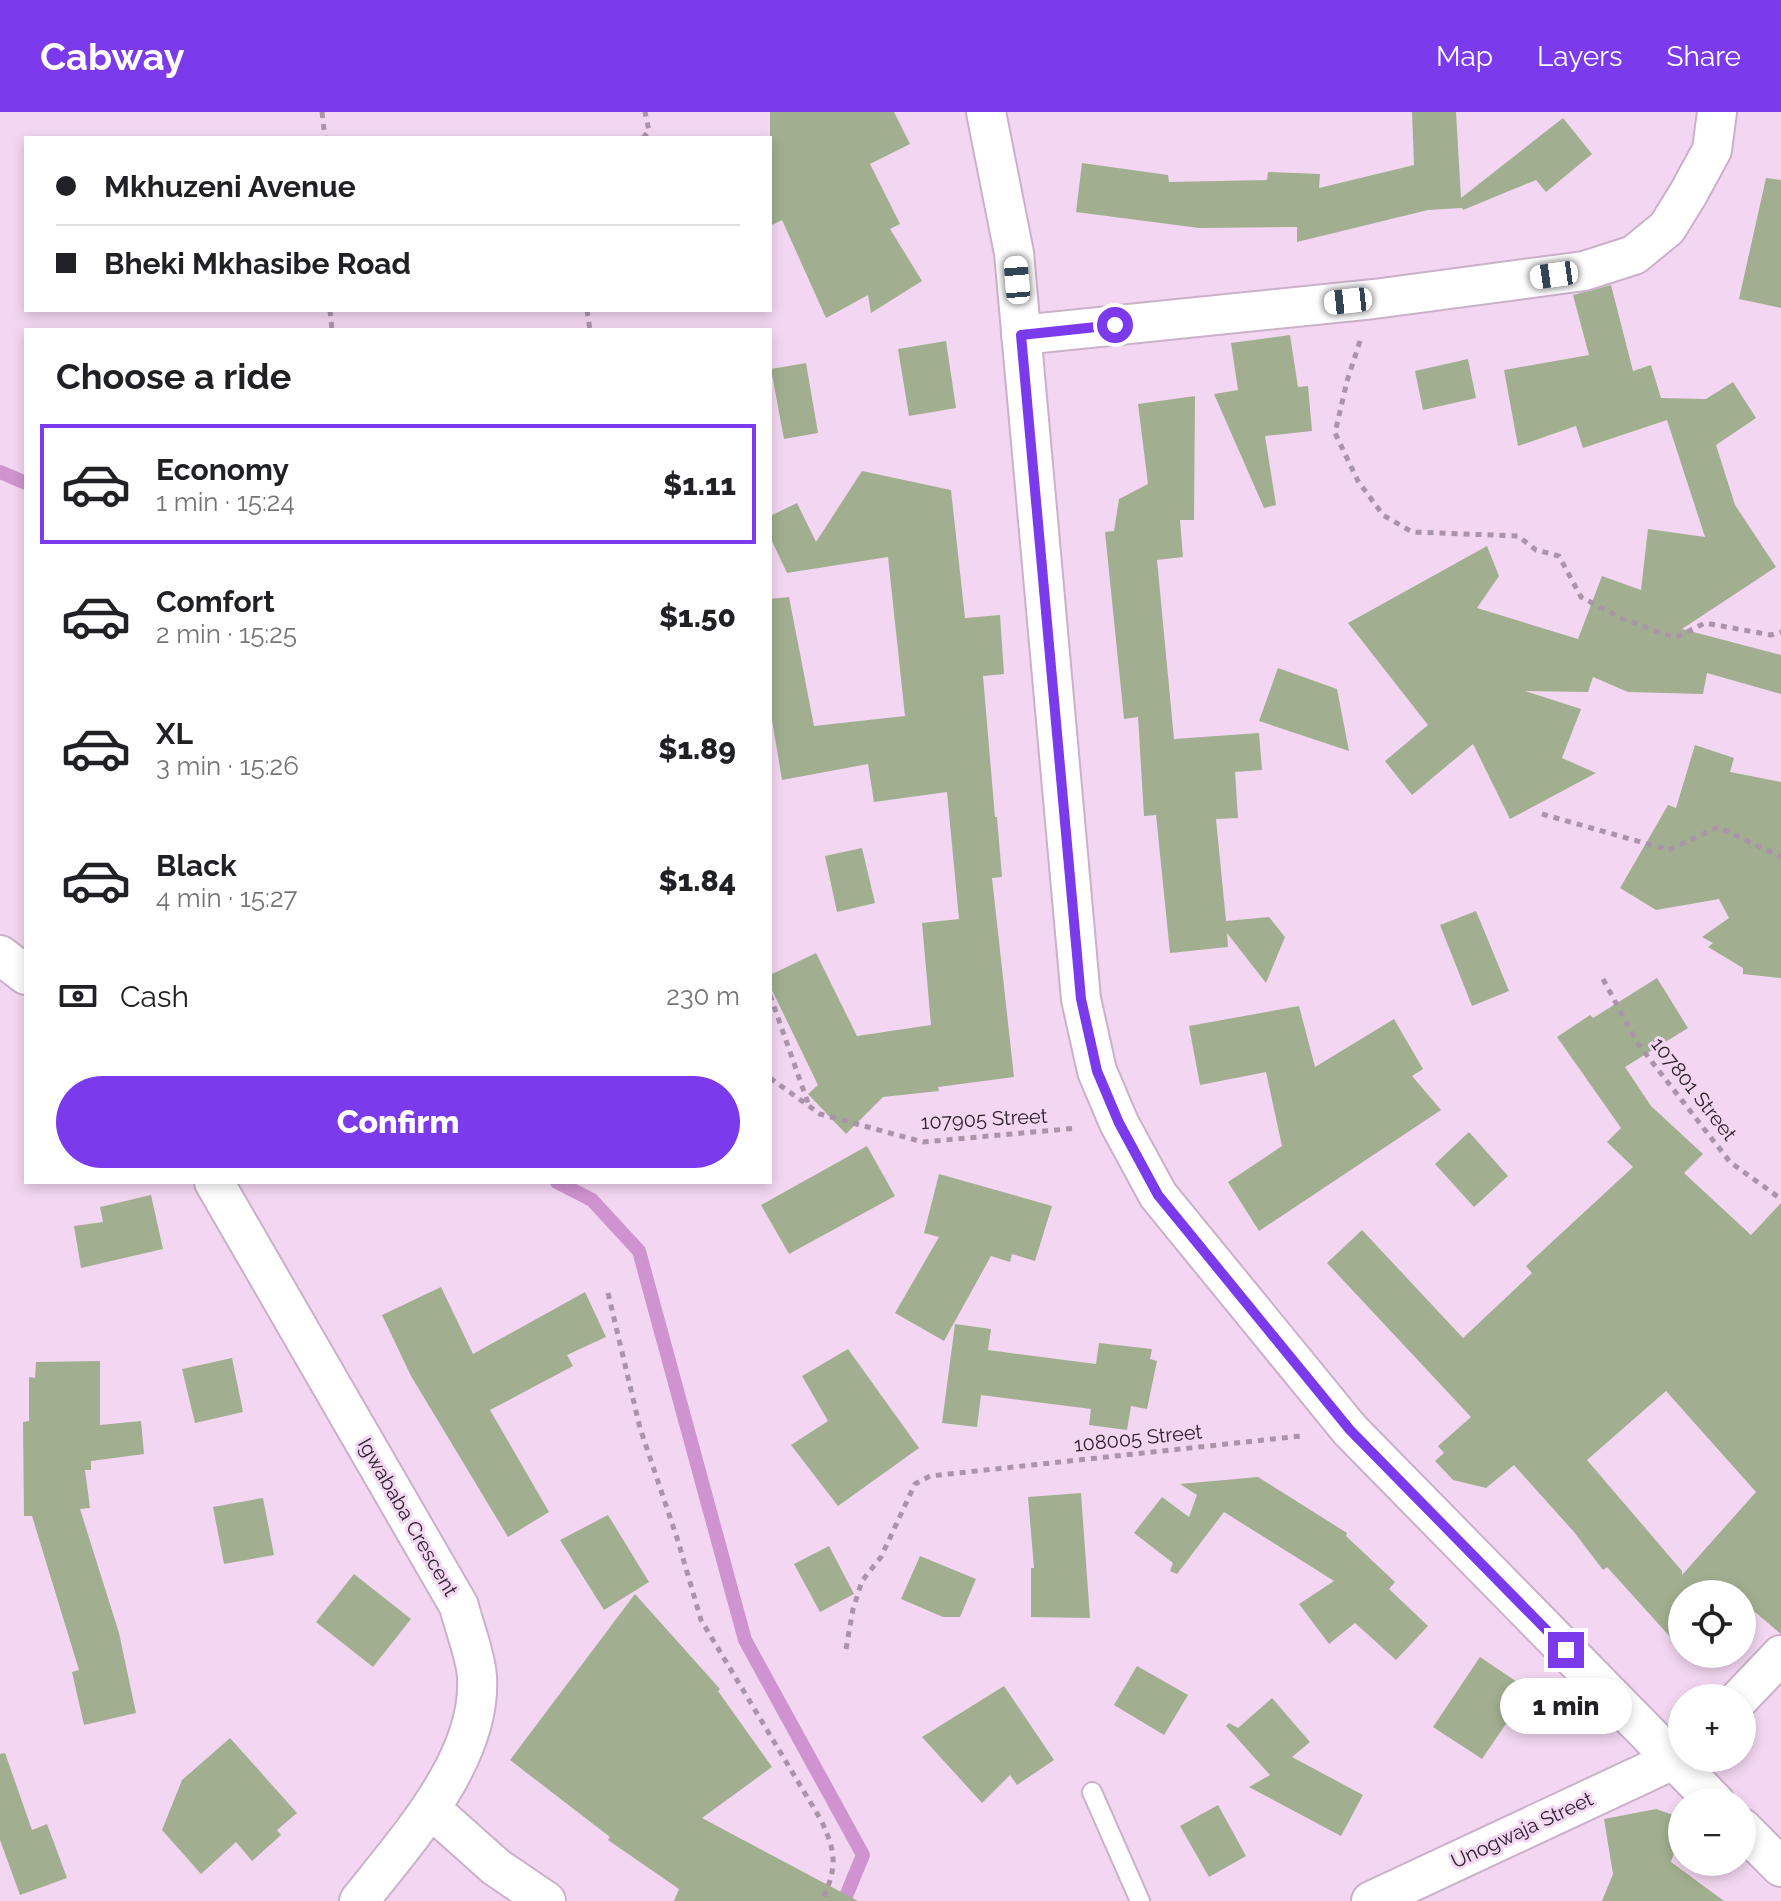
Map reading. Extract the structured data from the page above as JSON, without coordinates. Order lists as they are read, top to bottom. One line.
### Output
{"streets":{"street":["Igwababa Crescent","Unogwaja Street"],"path":["107801 Street","107905 Street","108005 Street"]},"page":{"header":"Cabway","nav":["Map","Layers","Share"],"banner":["Mkhuzeni Avenue","Bheki Mkhasibe Road"],"heading":"Choose a ride","list":[{"name":"Economy","note":"1 min · 15:24","value":"$1.11"},{"name":"Comfort","note":"2 min · 15:25","value":"$1.50"},{"name":"XL","note":"3 min · 15:26","value":"$1.89"},{"name":"Black","note":"4 min · 15:27","value":"$1.84"}],"pay":["Cash","230 m"],"buttons":"Confirm","map_buttons":["+","−"],"bubble":"1 min"}}
